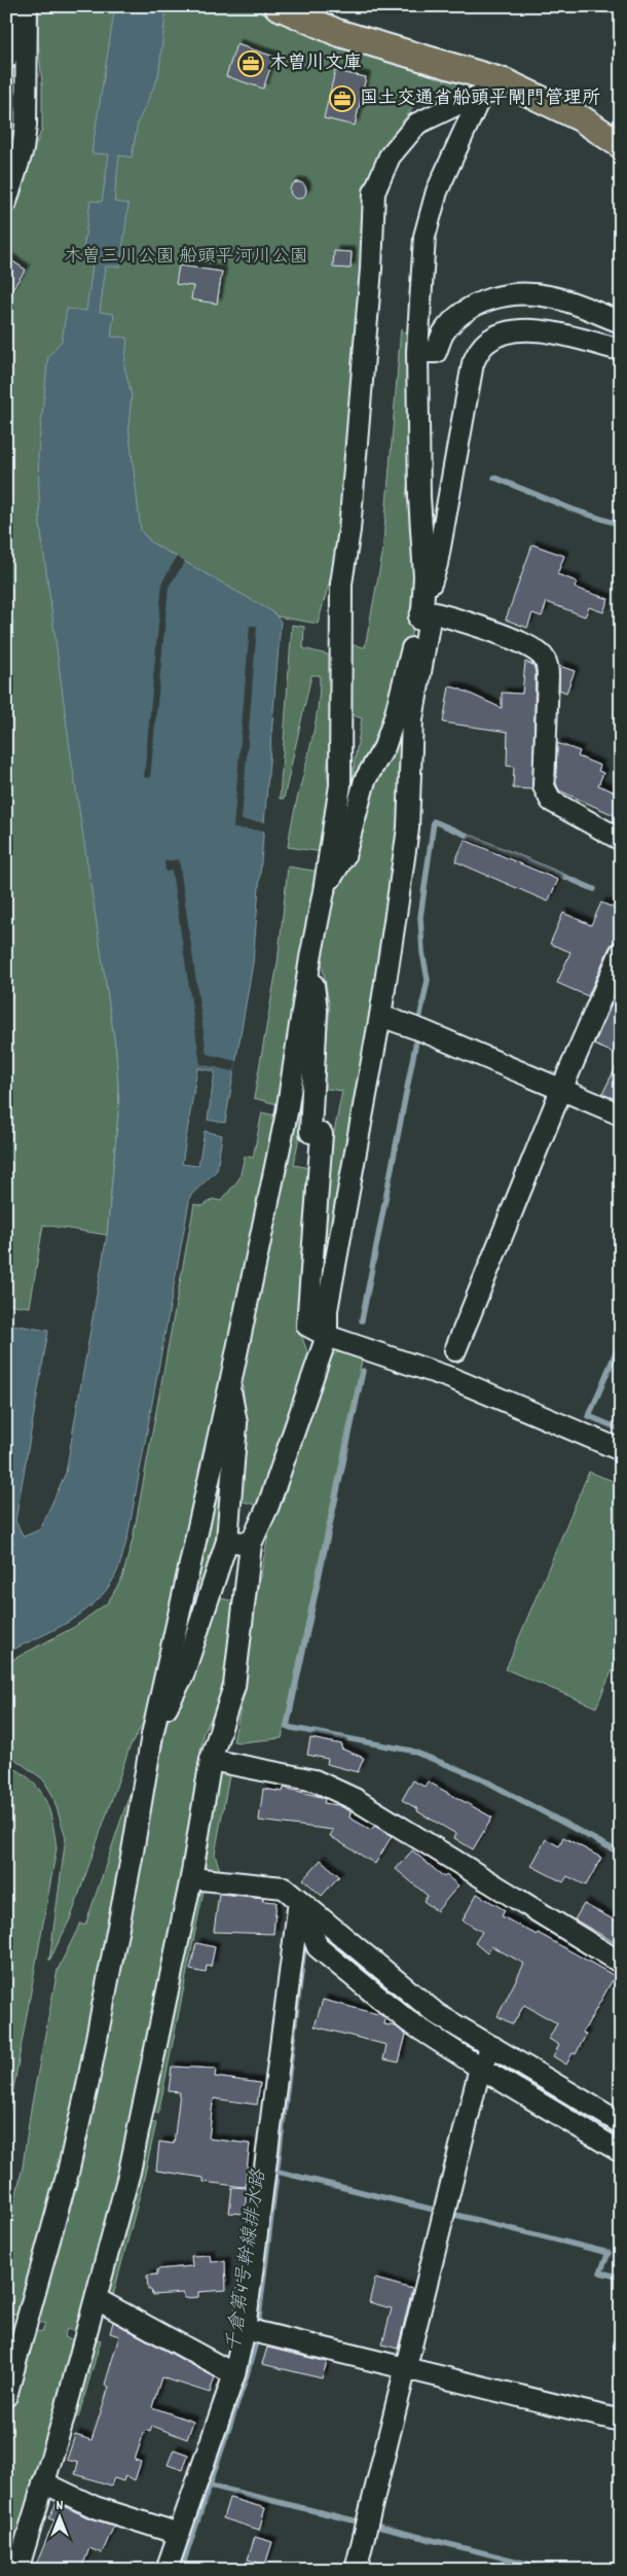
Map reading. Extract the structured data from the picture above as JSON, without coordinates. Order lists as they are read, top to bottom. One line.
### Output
{"water":["千倉第4号幹線排水路"],"parks":["木曽三川公園 船頭平河川公園"],"places":{"office":["木曽川文庫","国土交通省船頭平閘門管理所"]},"north":"top"}
